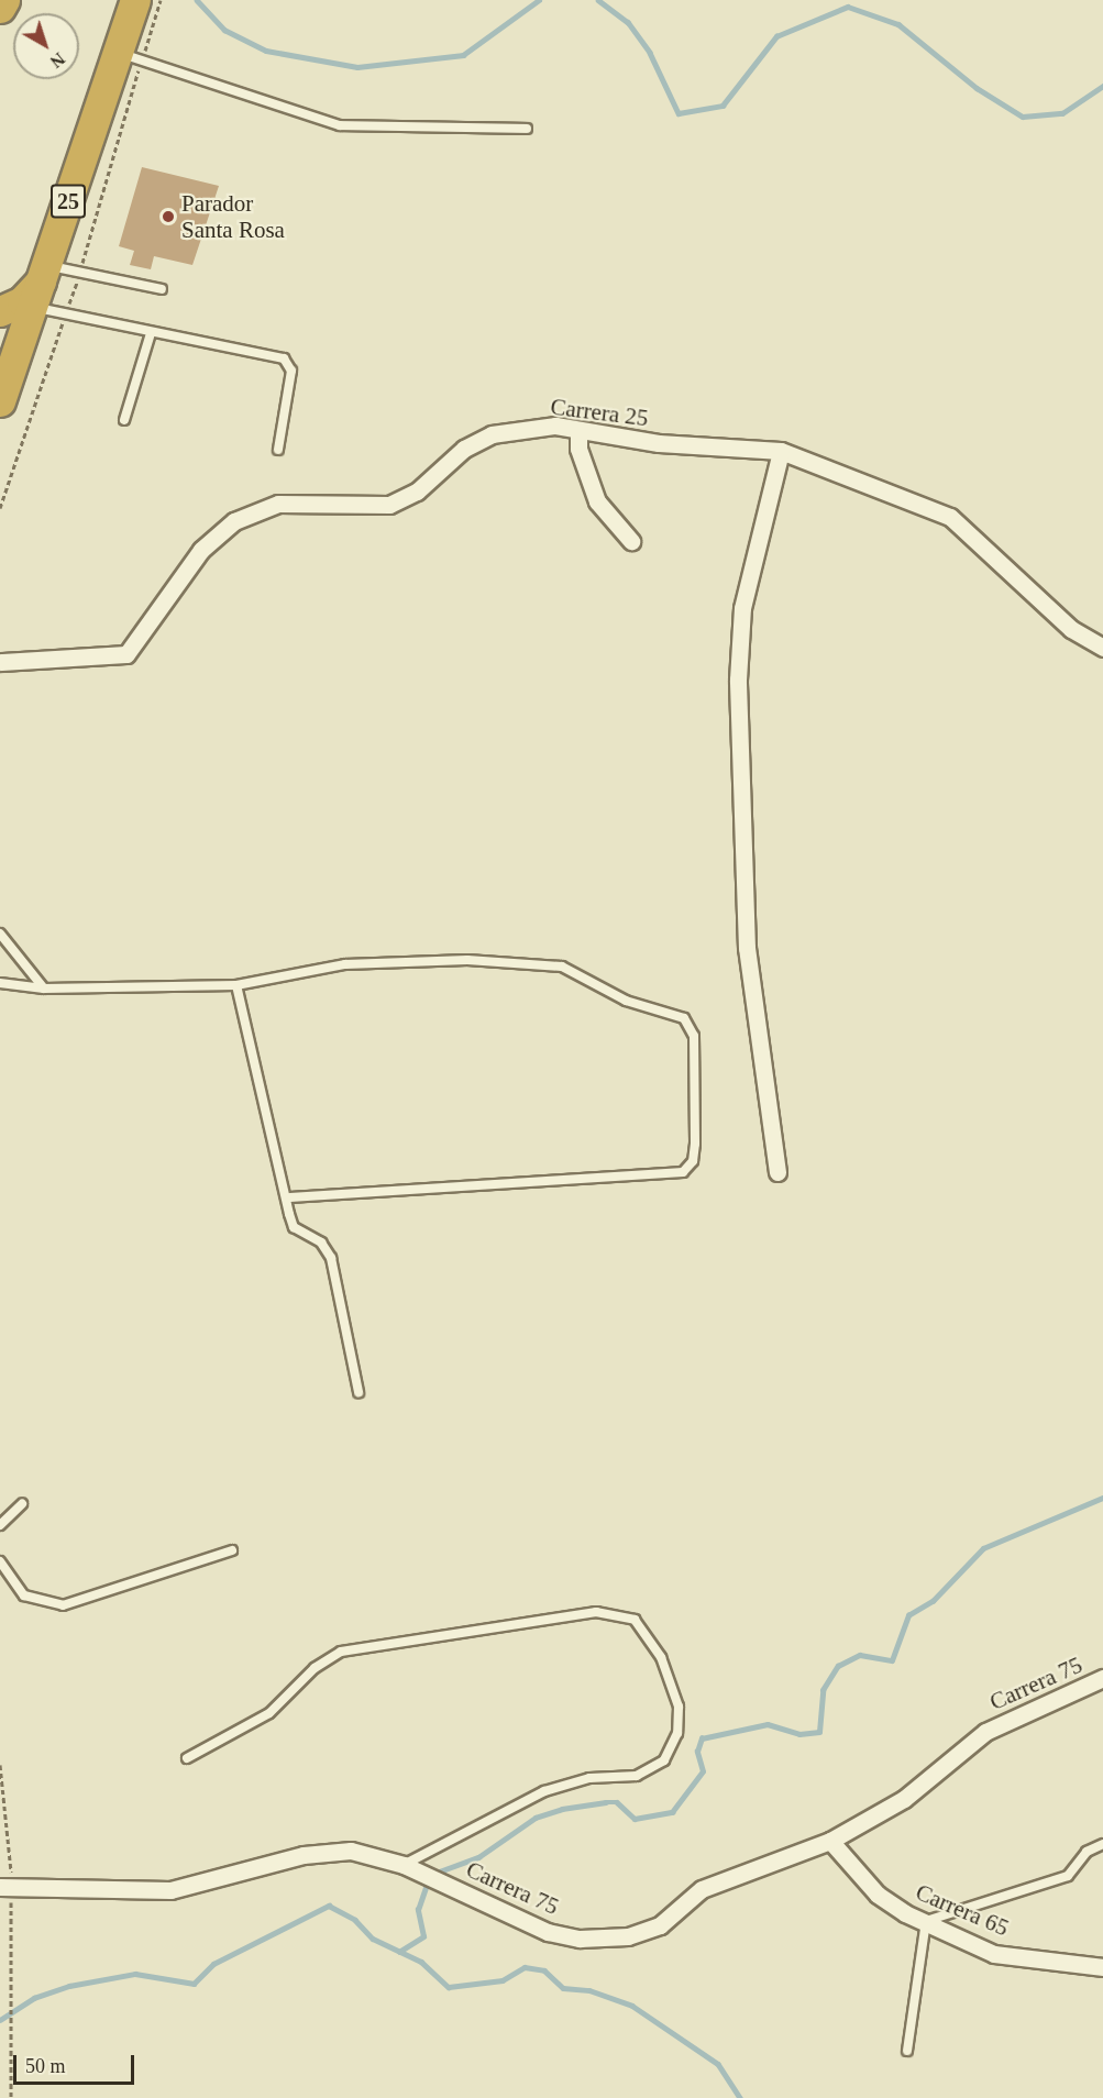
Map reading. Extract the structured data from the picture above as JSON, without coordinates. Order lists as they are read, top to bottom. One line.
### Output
{"streets":{"highway":["25"],"street":["Carrera 25","Carrera 75","Carrera 65"]},"crossings":[["Carrera 75","Carrera 65"]],"places":["Parador Santa Rosa"],"scale_bar":"50 m","north":"bottom right"}
